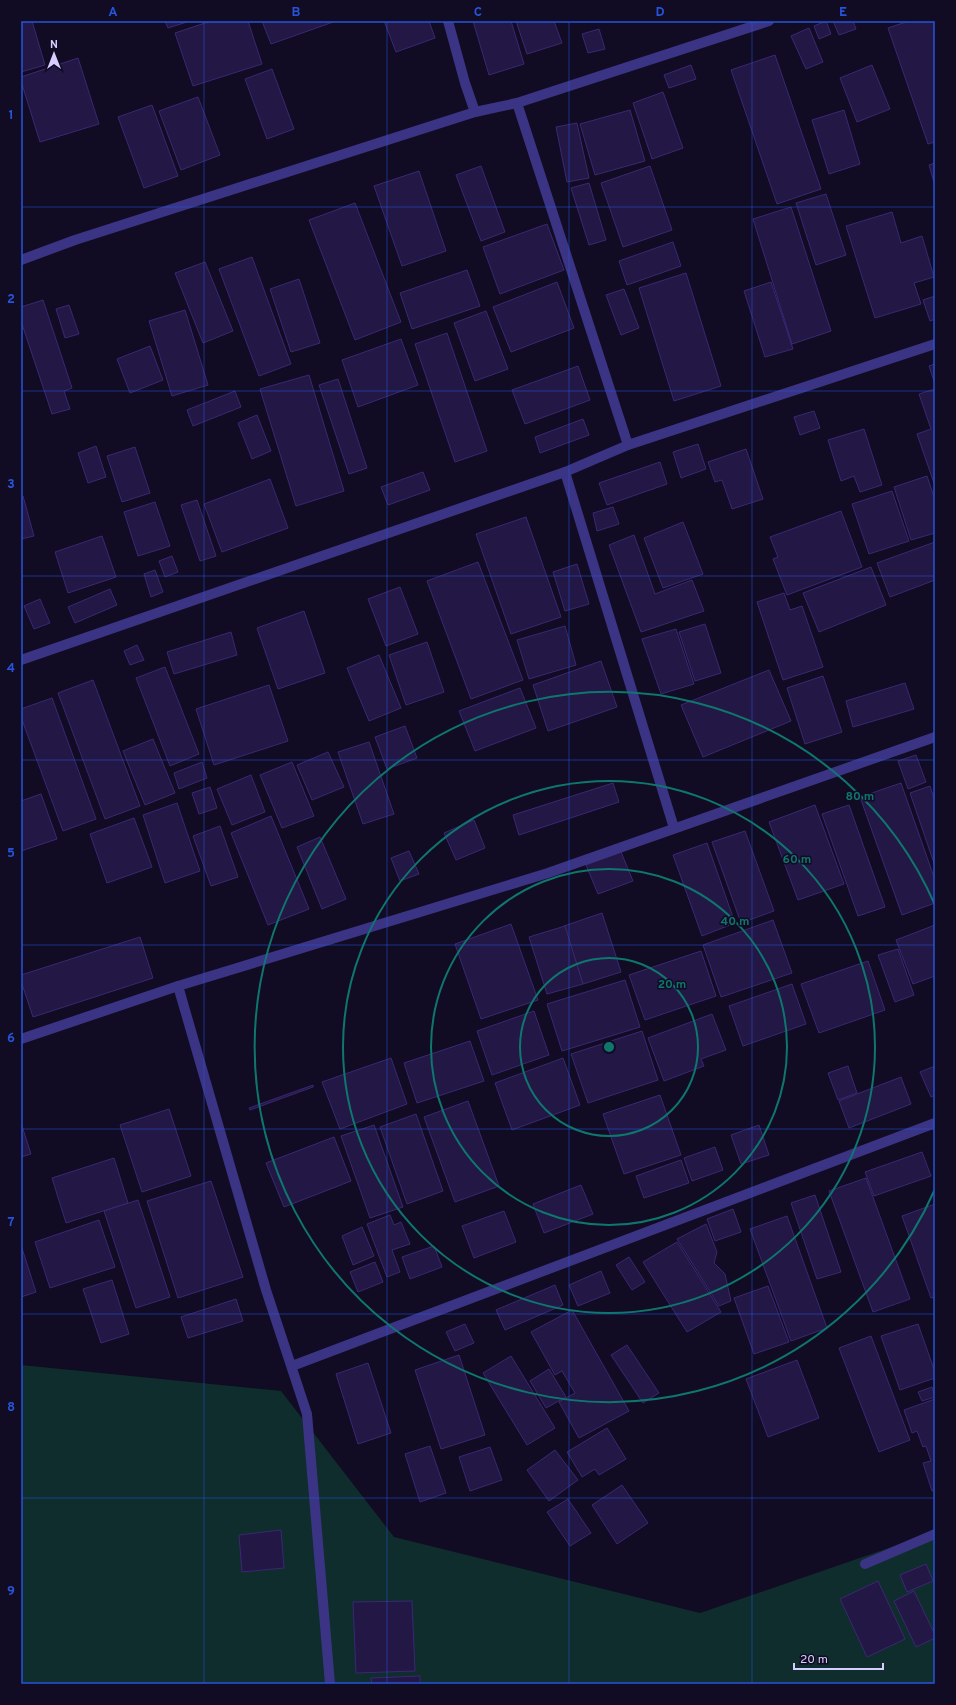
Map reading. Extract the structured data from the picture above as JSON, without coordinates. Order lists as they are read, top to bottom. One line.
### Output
{"scale_bar":"20 m","north":"top","grid":{"columns":["A","B","C","D","E"],"rows":["1","2","3","4","5","6","7","8","9"]},"rings":["80 m","60 m","40 m","20 m"]}
